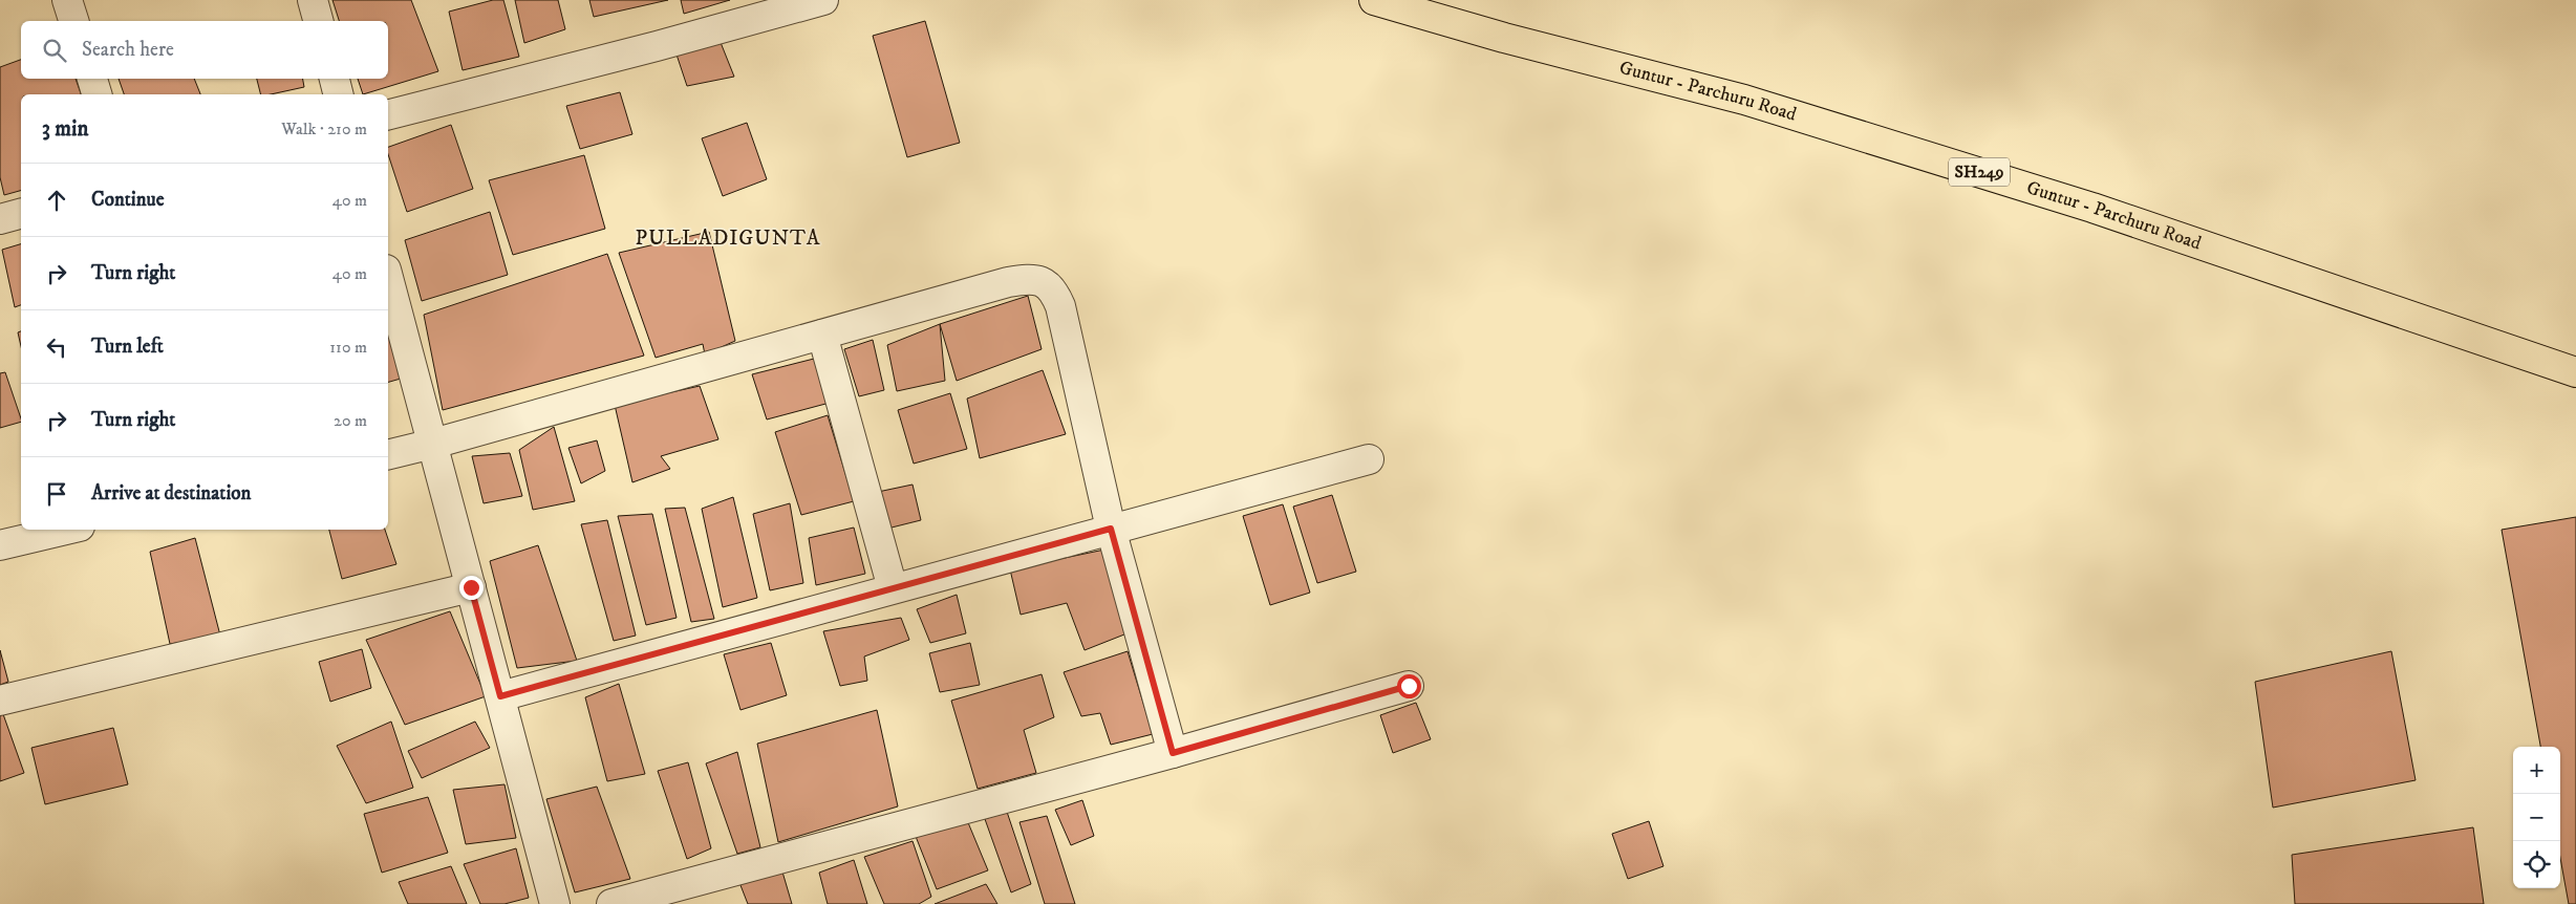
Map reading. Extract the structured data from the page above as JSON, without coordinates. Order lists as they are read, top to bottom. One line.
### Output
{"streets":{"main road":["Guntur - Parchuru Road","SH249"]},"districts":["PULLADIGUNTA"],"page":{"search":"Search here","heading":["3 min","Walk · 210 m"],"list":[["Continue","40 m"],["Turn right","40 m"],["Turn left","110 m"],["Turn right","20 m"],"Arrive at destination"],"map_buttons":["+","−"]}}
